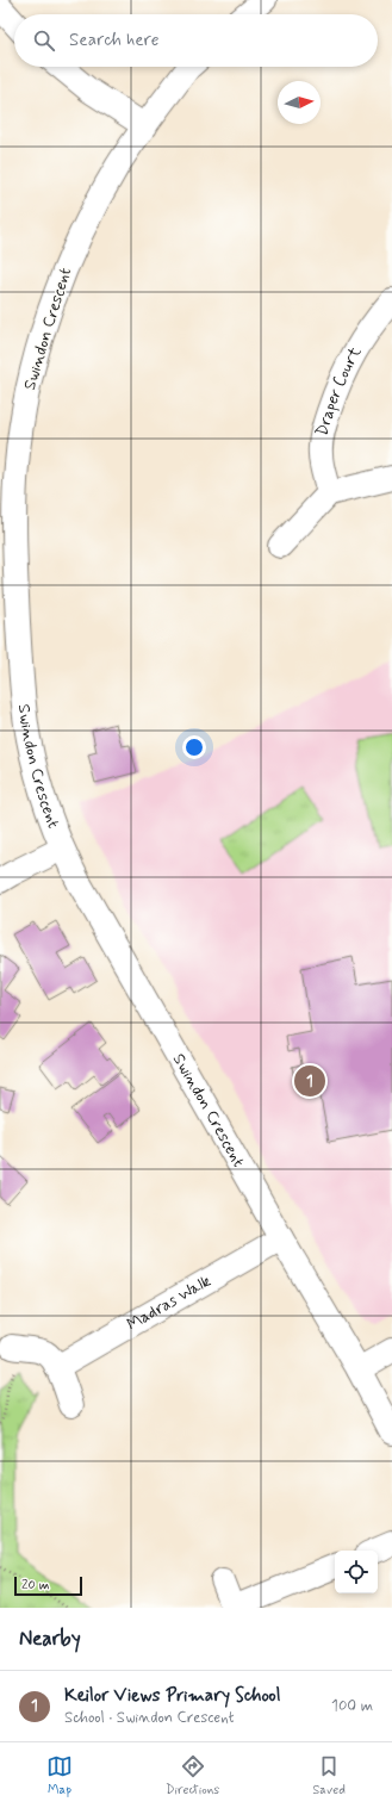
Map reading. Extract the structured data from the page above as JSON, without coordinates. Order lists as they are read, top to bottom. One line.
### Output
{"streets":{"street":["Swindon Crescent","Draper Court","Madras Walk"]},"crossings":[["Swindon Crescent","Madras Walk"]],"scale_bar":"20 m","north":"right","page":{"search":"Search here","pins":"1","scale":"20 m","heading":"Nearby","list":[{"mark":"1","name":"Keilor Views Primary School","note":"School · Swindon Crescent","value":"100 m"}],"nav":["Map","Directions","Saved"]}}
